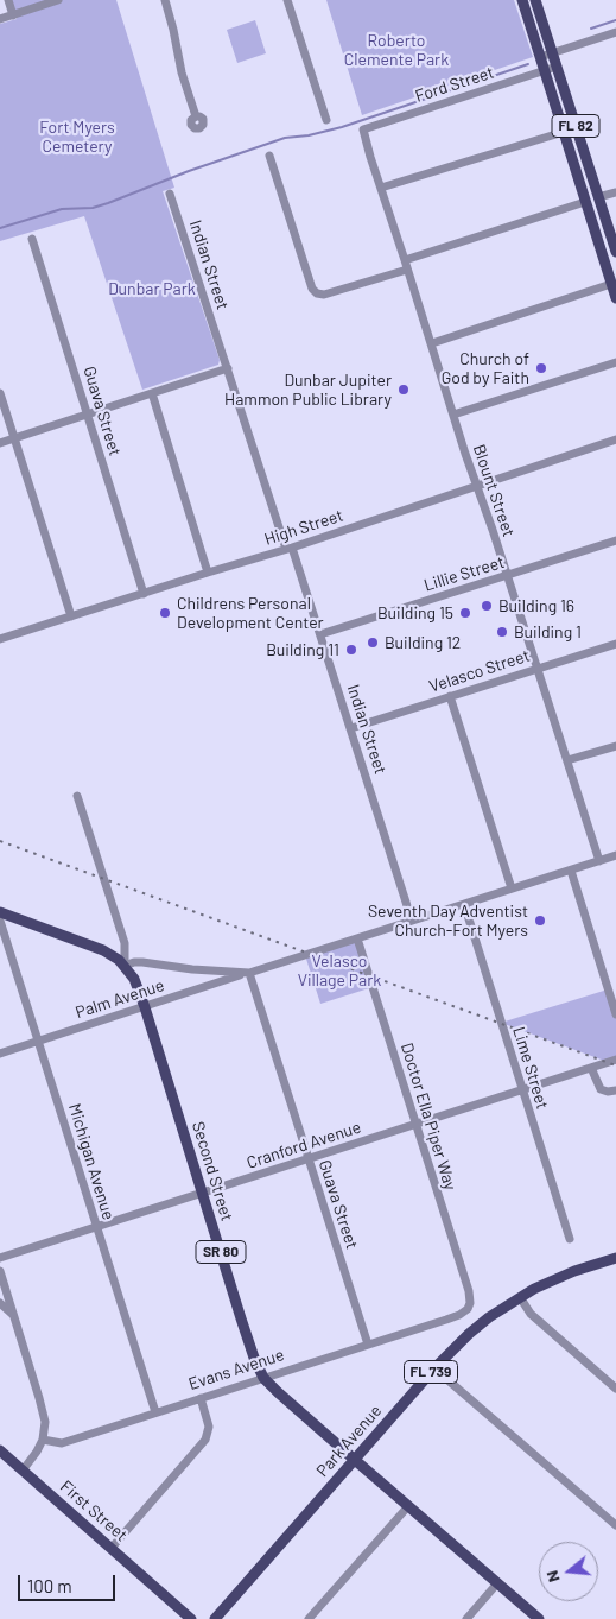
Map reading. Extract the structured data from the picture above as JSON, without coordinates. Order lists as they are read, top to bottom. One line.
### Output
{"streets":{"main road":["FL 82","Second Street","SR 80","FL 739","Park Avenue","First Street"],"street":["Ford Street","Indian Street","Guava Street","Blount Street","High Street","Lillie Street","Velasco Street","Palm Avenue","Lime Street","Doctor Ella Piper Way","Cranford Avenue","Michigan Avenue","Evans Avenue"]},"crossings":[["Ford Street","FL 82"],["Ford Street","Blount Street"],["Indian Street","High Street"],["Indian Street","Lillie Street"],["Indian Street","Velasco Street"],["Indian Street","Palm Avenue"],["Guava Street","High Street"],["Guava Street","Palm Avenue"],["Guava Street","Cranford Avenue"],["Guava Street","Evans Avenue"],["Blount Street","High Street"],["Blount Street","Lillie Street"],["Blount Street","Velasco Street"],["Blount Street","Palm Avenue"],["Palm Avenue","Lime Street"],["Palm Avenue","Doctor Ella Piper Way"],["Palm Avenue","Michigan Avenue"],["Palm Avenue","Second Street"],["Lime Street","Cranford Avenue"],["Doctor Ella Piper Way","Cranford Avenue"],["Doctor Ella Piper Way","Evans Avenue"],["Cranford Avenue","Michigan Avenue"],["Cranford Avenue","Second Street"],["Michigan Avenue","Evans Avenue"],["Second Street","SR 80"],["Second Street","Evans Avenue"],["Second Street","Park Avenue"],["FL 739","Park Avenue"]],"parks":["Roberto Clemente Park","Fort Myers Cemetery","Dunbar Park","Velasco Village Park"],"places":["Church of God by Faith","Dunbar Jupiter Hammon Public Library","Building 16","Childrens Personal Development Center","Building 15","Building 1","Building 12","Building 11","Seventh Day Adventist Church-Fort Myers"],"scale_bar":"100 m","north":"left"}
